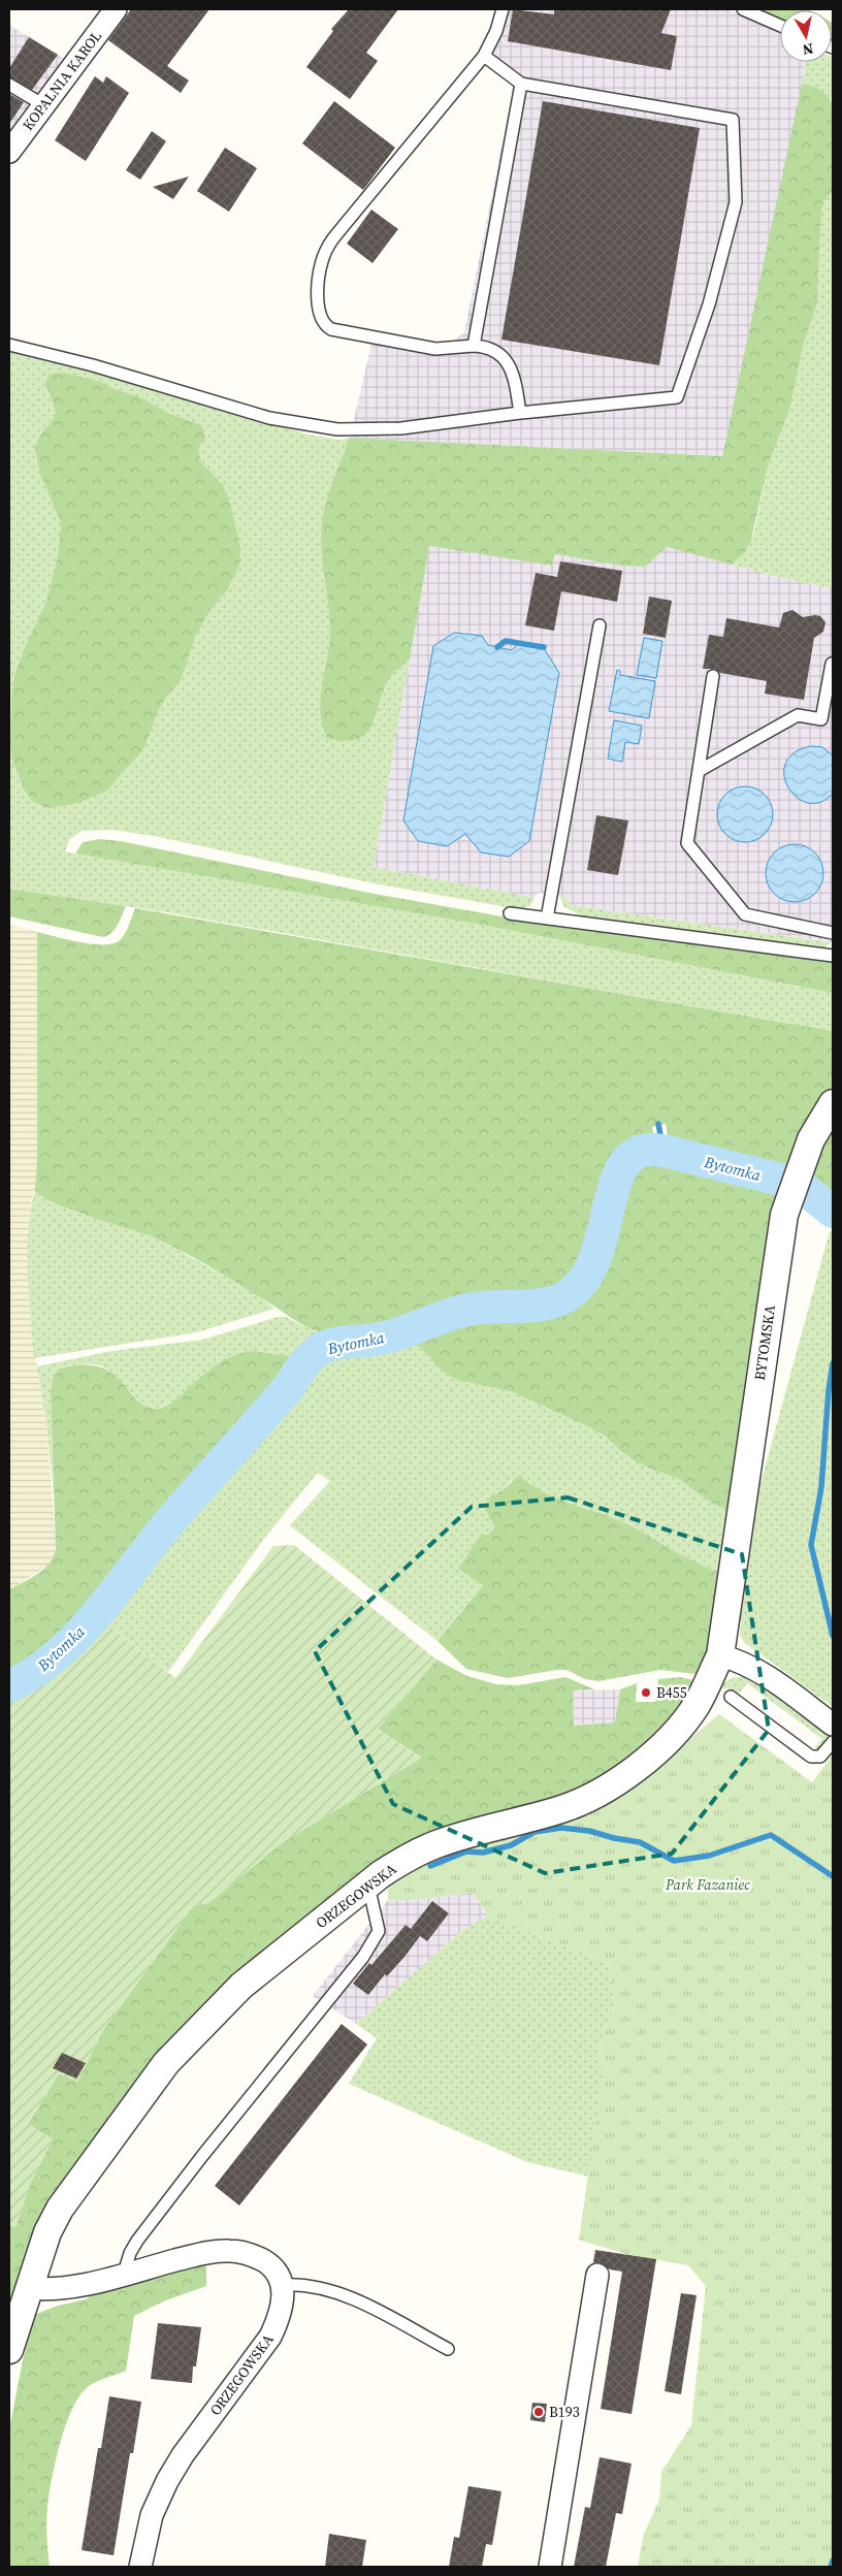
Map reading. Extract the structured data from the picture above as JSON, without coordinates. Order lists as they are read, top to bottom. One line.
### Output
{"streets":{"street":["KOPALNIA KAROL","BYTOMSKA","ORZEGOWSKA"]},"crossings":[["BYTOMSKA","ORZEGOWSKA"]],"water":["Bytomka"],"parks":["Park Fazaniec"],"places":["B455","B193"],"north":"bottom"}
